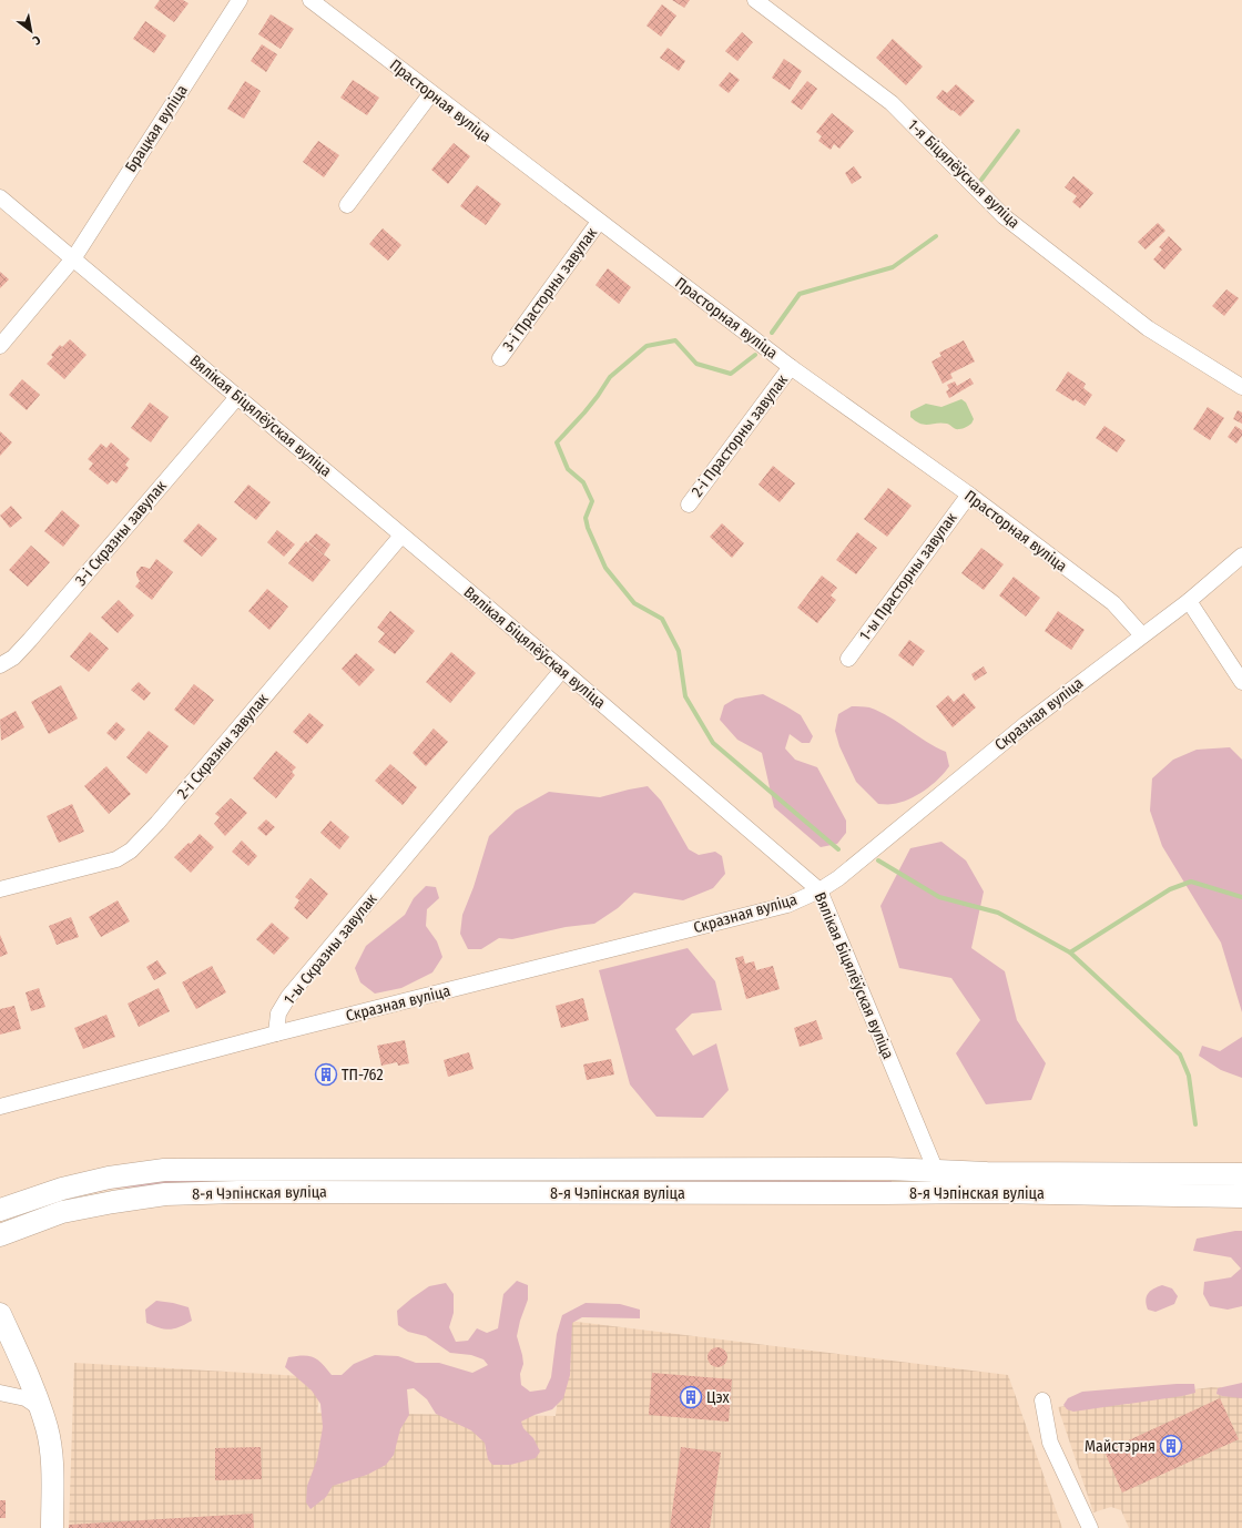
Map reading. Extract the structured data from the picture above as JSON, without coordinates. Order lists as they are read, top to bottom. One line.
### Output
{"streets":{"main road":["8-я Чэпінская вуліца"],"street":["Прасторная вуліца","Брацкая вуліца","1-я Біцялёўская вуліца","3-і Прасторны завулак","Вялікая Біцялёўская вуліца","2-і Прасторны завулак","3-і Скразны завулак","1-ы Прасторны завулак","Скразная вуліца","2-і Скразны завулак","1-ы Скразны завулак"]},"crossings":[["Прасторная вуліца","3-і Прасторны завулак"],["Прасторная вуліца","2-і Прасторны завулак"],["Прасторная вуліца","1-ы Прасторны завулак"],["Прасторная вуліца","Скразная вуліца"],["Брацкая вуліца","Вялікая Біцялёўская вуліца"],["Вялікая Біцялёўская вуліца","3-і Скразны завулак"],["Вялікая Біцялёўская вуліца","Скразная вуліца"],["Вялікая Біцялёўская вуліца","2-і Скразны завулак"],["Вялікая Біцялёўская вуліца","1-ы Скразны завулак"],["Вялікая Біцялёўская вуліца","8-я Чэпінская вуліца"],["Скразная вуліца","1-ы Скразны завулак"]],"places":{"building":["ТП-762","Цэх","Майстэрня"]},"north":"bottom right"}
